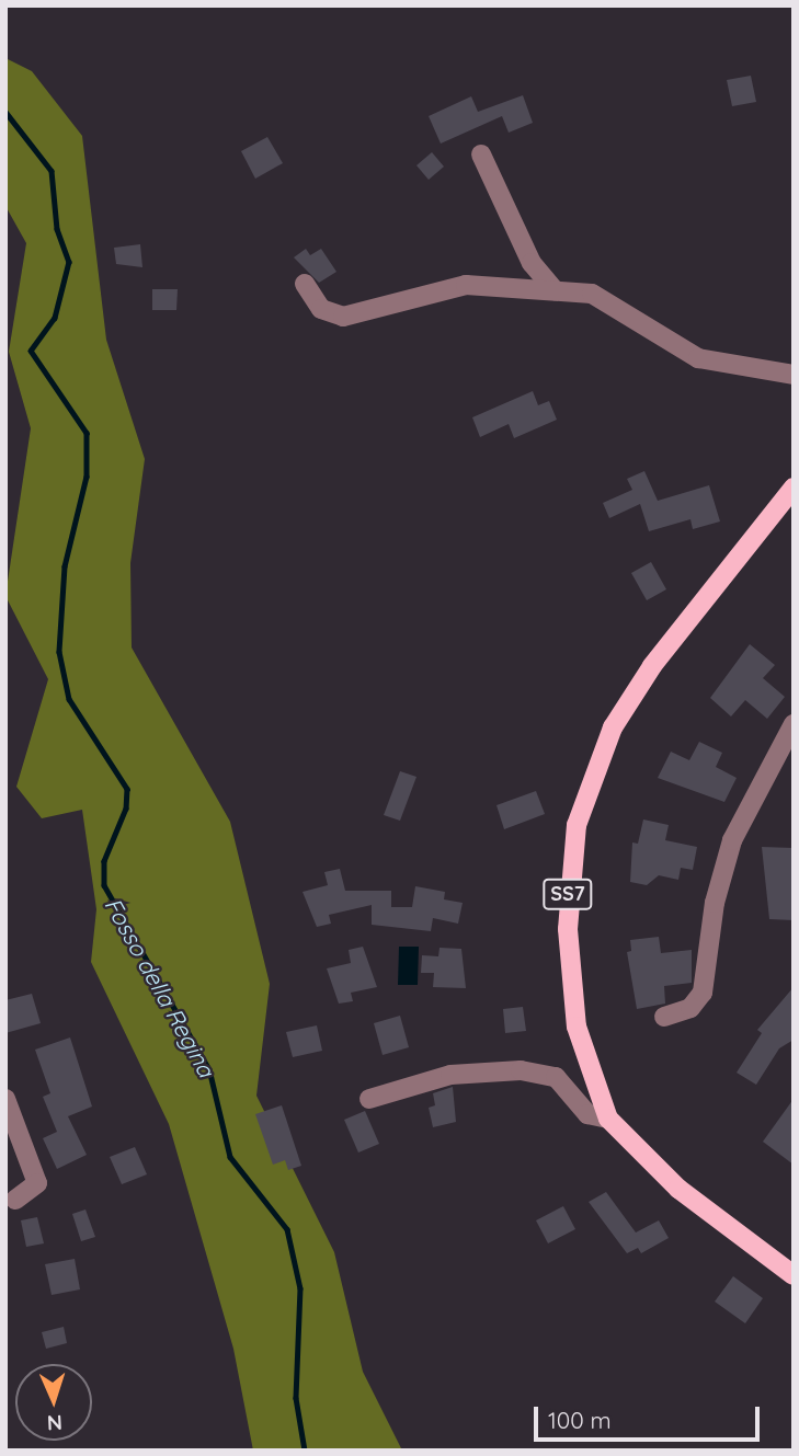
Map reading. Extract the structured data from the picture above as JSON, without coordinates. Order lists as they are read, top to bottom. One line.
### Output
{"streets":{"main road":["SS7"]},"water":["Fosso della Regina"],"scale_bar":"100 m","north":"bottom"}
